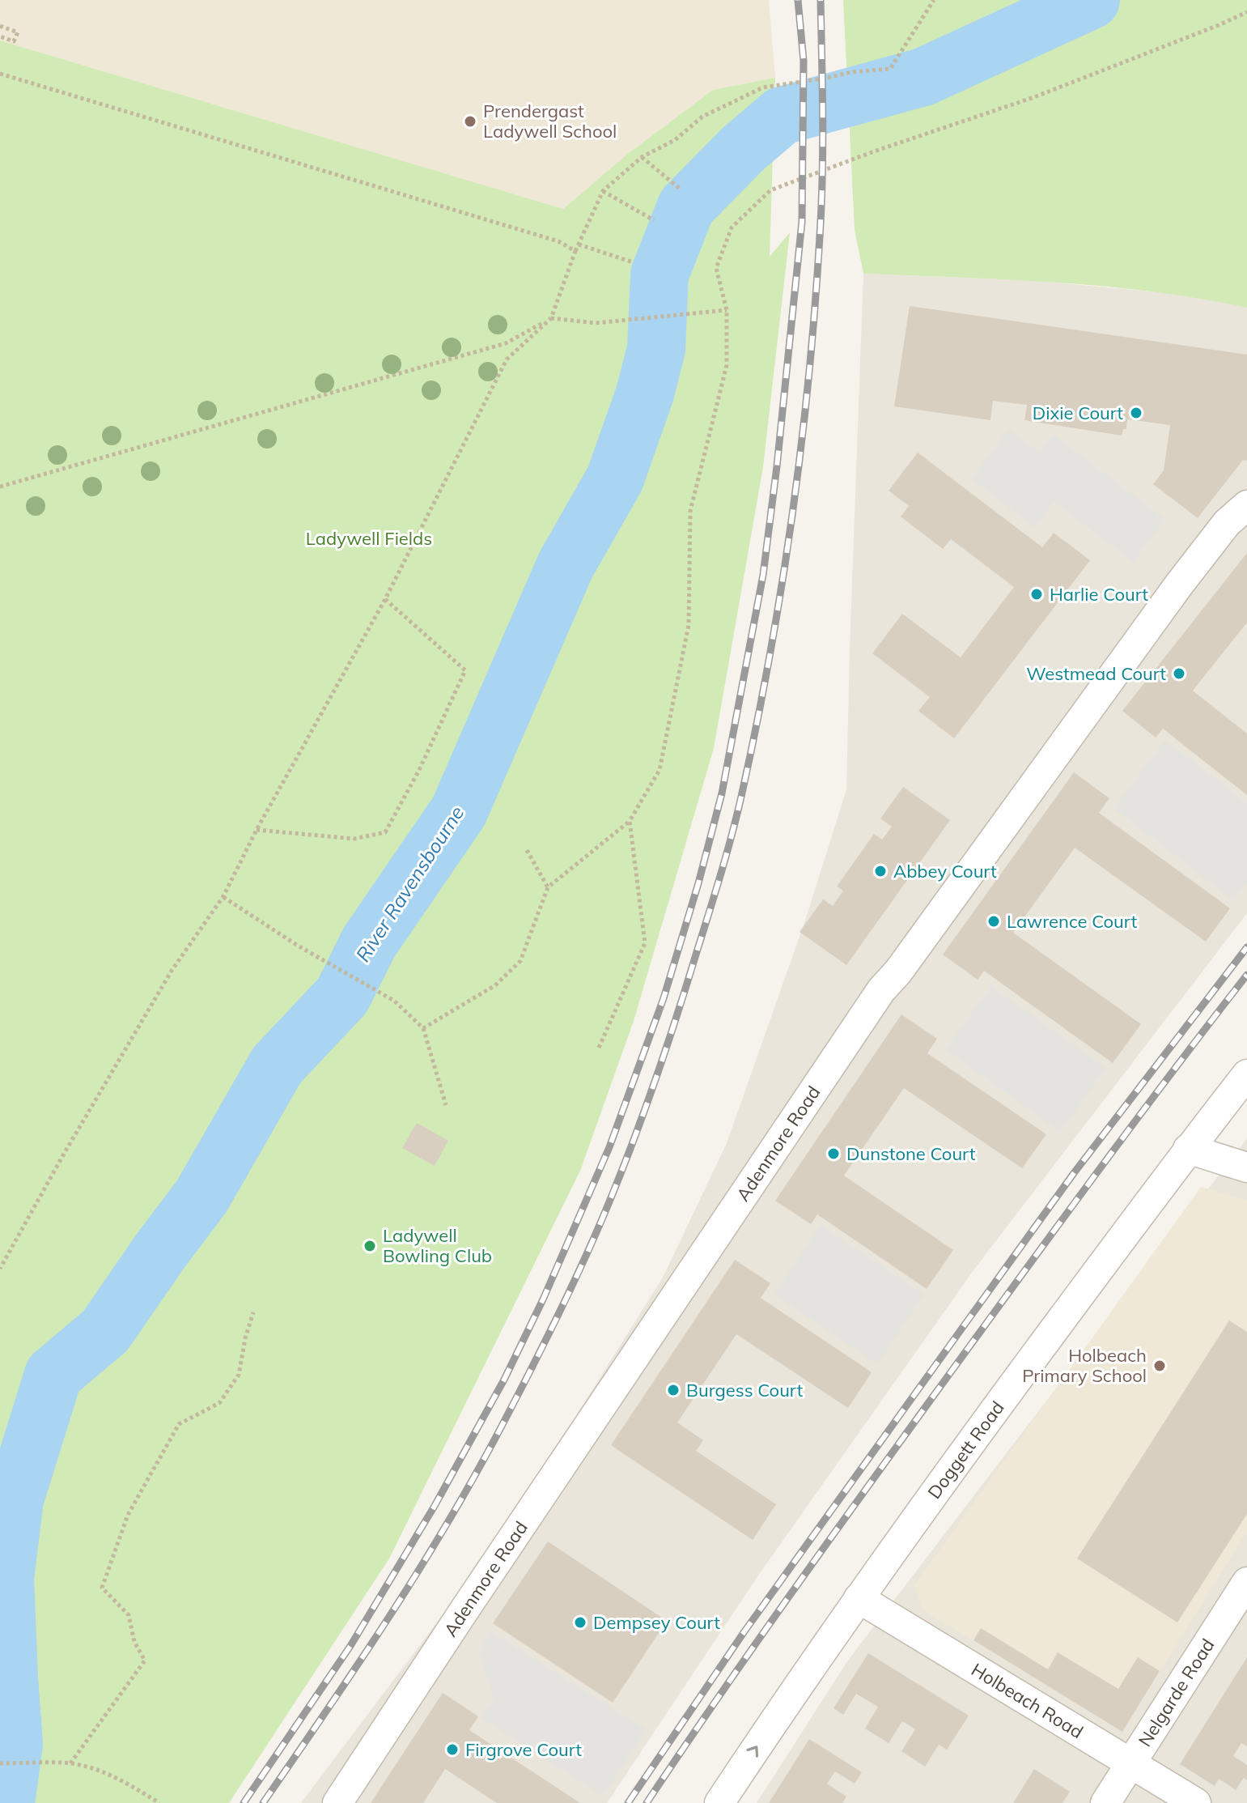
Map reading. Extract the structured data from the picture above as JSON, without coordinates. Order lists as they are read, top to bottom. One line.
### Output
{"streets":{"street":["Adenmore Road","Doggett Road","Nelgarde Road","Holbeach Road"]},"crossings":[["Doggett Road","Holbeach Road"],["Nelgarde Road","Holbeach Road"]],"water":["River Ravensbourne"],"parks":["Ladywell Fields"],"places":["Prendergast Ladywell School","Dixie Court","Harlie Court","Westmead Court","Abbey Court","Lawrence Court","Dunstone Court","Ladywell Bowling Club","Holbeach Primary School","Burgess Court","Dempsey Court","Firgrove Court"]}
